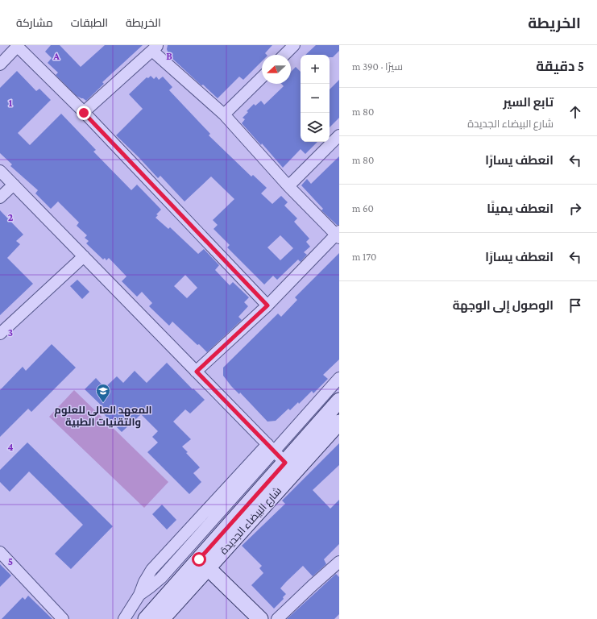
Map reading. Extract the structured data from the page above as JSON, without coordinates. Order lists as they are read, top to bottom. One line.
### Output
{"streets":{"street":["شارع البيضاء الجديدة"]},"places":{"school or university":["المعهد العالي للعلوم والتقنيات الطبية"]},"north":"left","page":{"header":"الخريطة","nav":["الخريطة","الطبقات","مشاركة"],"heading":["5 دقيقة","سيرًا · 390 m"],"map_buttons":["+","−"],"list":[["تابع السير","شارع البيضاء الجديدة","80 m"],["انعطف يسارًا","80 m"],["انعطف يمينًا","60 m"],["انعطف يسارًا","170 m"],"الوصول إلى الوجهة"]},"grid":{"columns":["A","B"],"rows":["1","2","3","4","5"]}}
